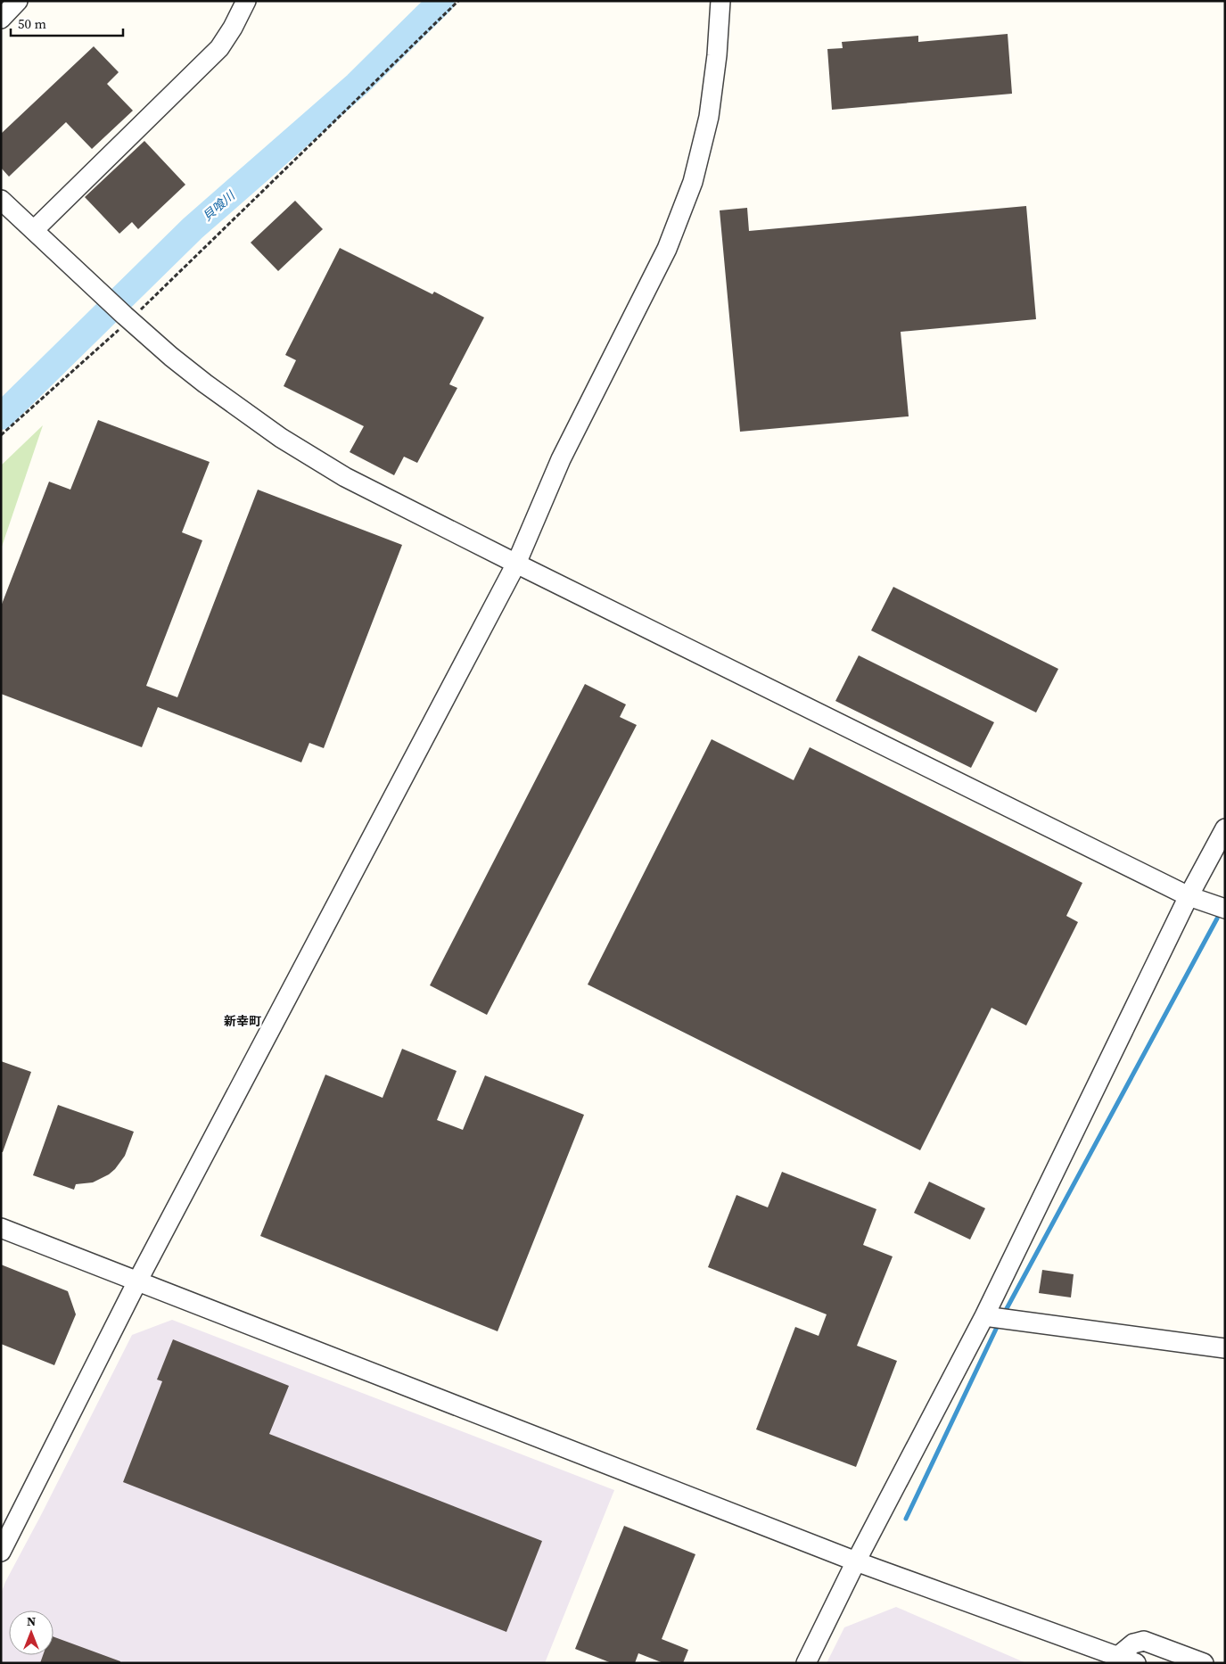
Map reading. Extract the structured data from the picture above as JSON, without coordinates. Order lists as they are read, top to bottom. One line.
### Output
{"districts":["新幸町"],"water":["貝喰川"],"scale_bar":"50 m","north":"top"}
